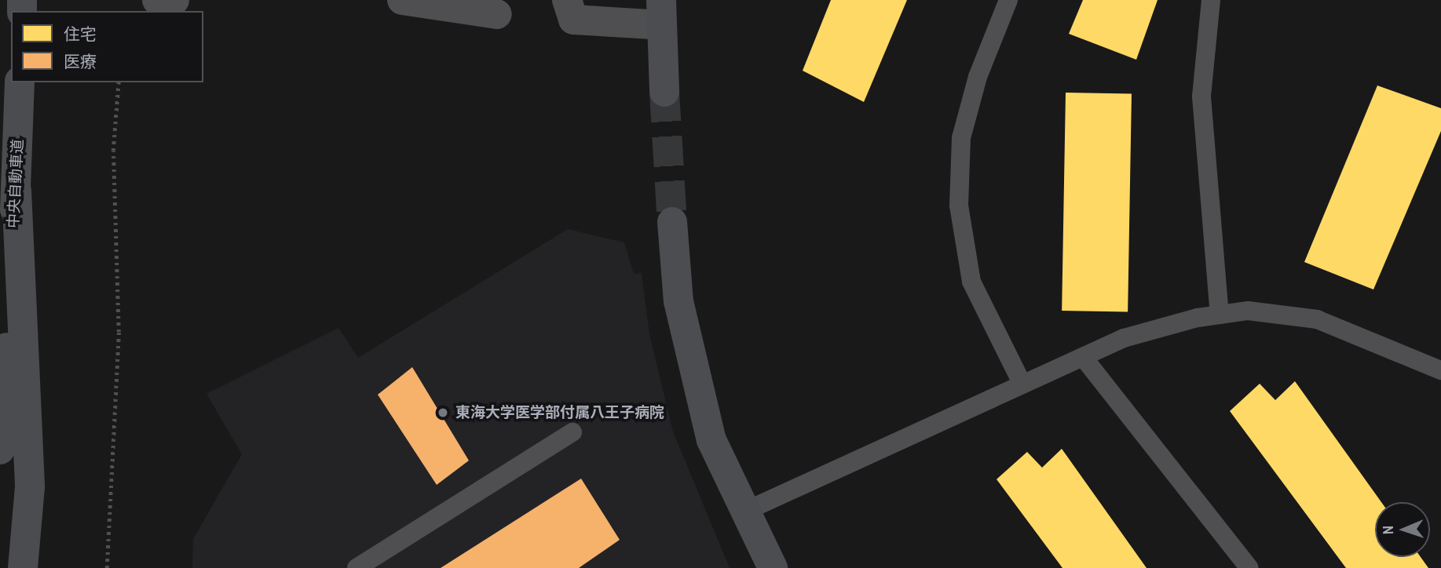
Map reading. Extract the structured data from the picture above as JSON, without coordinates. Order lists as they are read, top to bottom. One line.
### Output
{"streets":{"highway":["中央自動車道"]},"places":["東海大学医学部付属八王子病院"],"legend":["住宅","医療"],"north":"left"}
